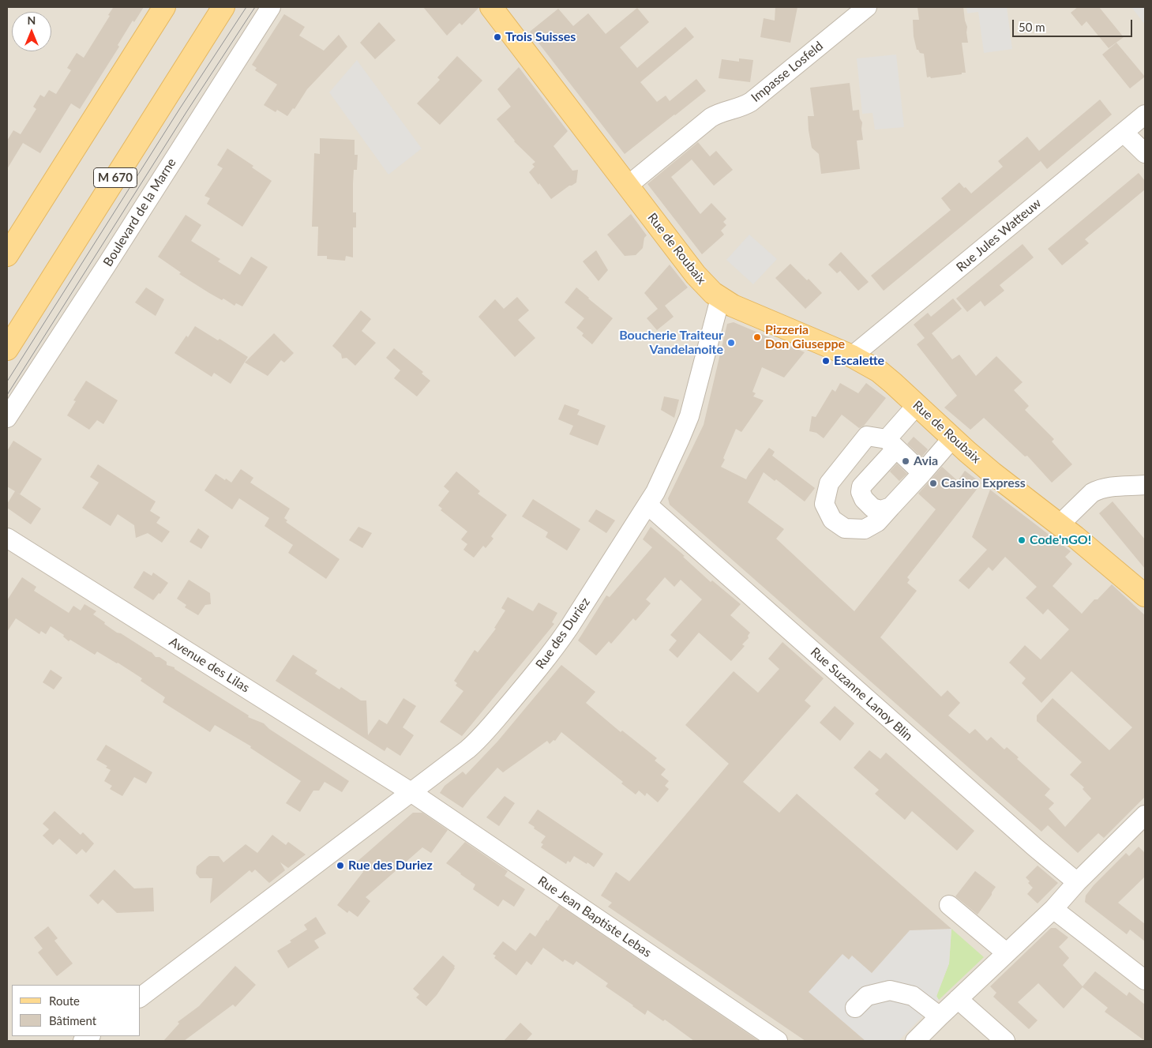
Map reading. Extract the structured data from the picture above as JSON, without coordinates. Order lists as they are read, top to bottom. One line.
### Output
{"streets":{"main road":["M 670","Rue de Roubaix"],"street":["Impasse Losfeld","Boulevard de la Marne","Rue Jules Watteuw","Rue des Duriez","Avenue des Lilas","Rue Suzanne Lanoy Blin","Rue Jean Baptiste Lebas"]},"crossings":[["Impasse Losfeld","Rue de Roubaix"],["Rue Jules Watteuw","Rue de Roubaix"],["Rue de Roubaix","Rue des Duriez"],["Rue des Duriez","Avenue des Lilas"],["Rue des Duriez","Rue Suzanne Lanoy Blin"],["Rue des Duriez","Rue Jean Baptiste Lebas"],["Avenue des Lilas","Rue Jean Baptiste Lebas"]],"places":["Trois Suisses","Pizzeria Don Giuseppe","Boucherie Traiteur Vandelanoite","Escalette","Avia","Casino Express","Code'nGO!","Rue des Duriez"],"legend":["Route","Bâtiment"],"scale_bar":"50 m","north":"top"}
